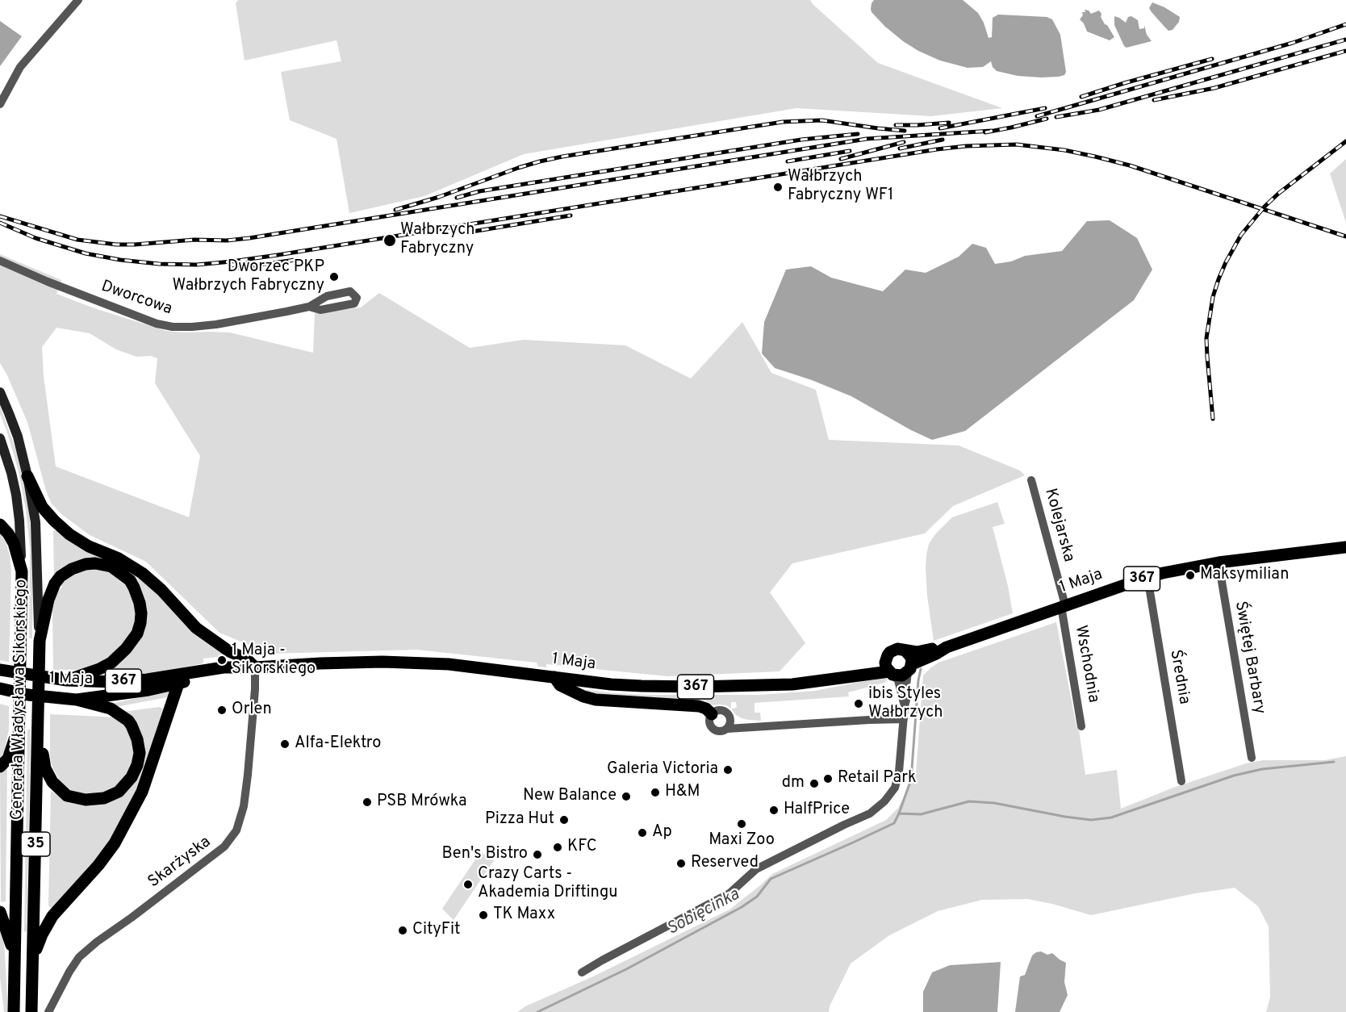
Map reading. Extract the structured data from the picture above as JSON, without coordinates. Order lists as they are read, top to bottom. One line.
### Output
{"streets":{"main road":["367","1 Maja","Generała Władysława Sikorskiego","35"],"street":["Dworcowa","Kolejarska","Świętej Barbary","Wschodnia","Średnia","Skarżyska"]},"crossings":[["Kolejarska","1 Maja"],["Kolejarska","Wschodnia"],["367","1 Maja"],["1 Maja","Świętej Barbary"],["1 Maja","Wschodnia"],["1 Maja","Średnia"],["1 Maja","Skarżyska"]],"water":["Sobięcinka"],"places":["Wałbrzych Fabryczny WF1","Wałbrzych Fabryczny","Dworzec PKP Wałbrzych Fabryczny","Maksymilian","1 Maja - Sikorskiego","ibis Styles Wałbrzych","Orlen","Alfa-Elektro","Galeria Victoria","Retail Park","dm","H&M","New Balance","PSB Mrówka","HalfPrice","Pizza Hut","Maxi Zoo","Ap","KFC","Ben's Bistro","Reserved","Crazy Carts - Akademia Driftingu","TK Maxx","CityFit"]}
